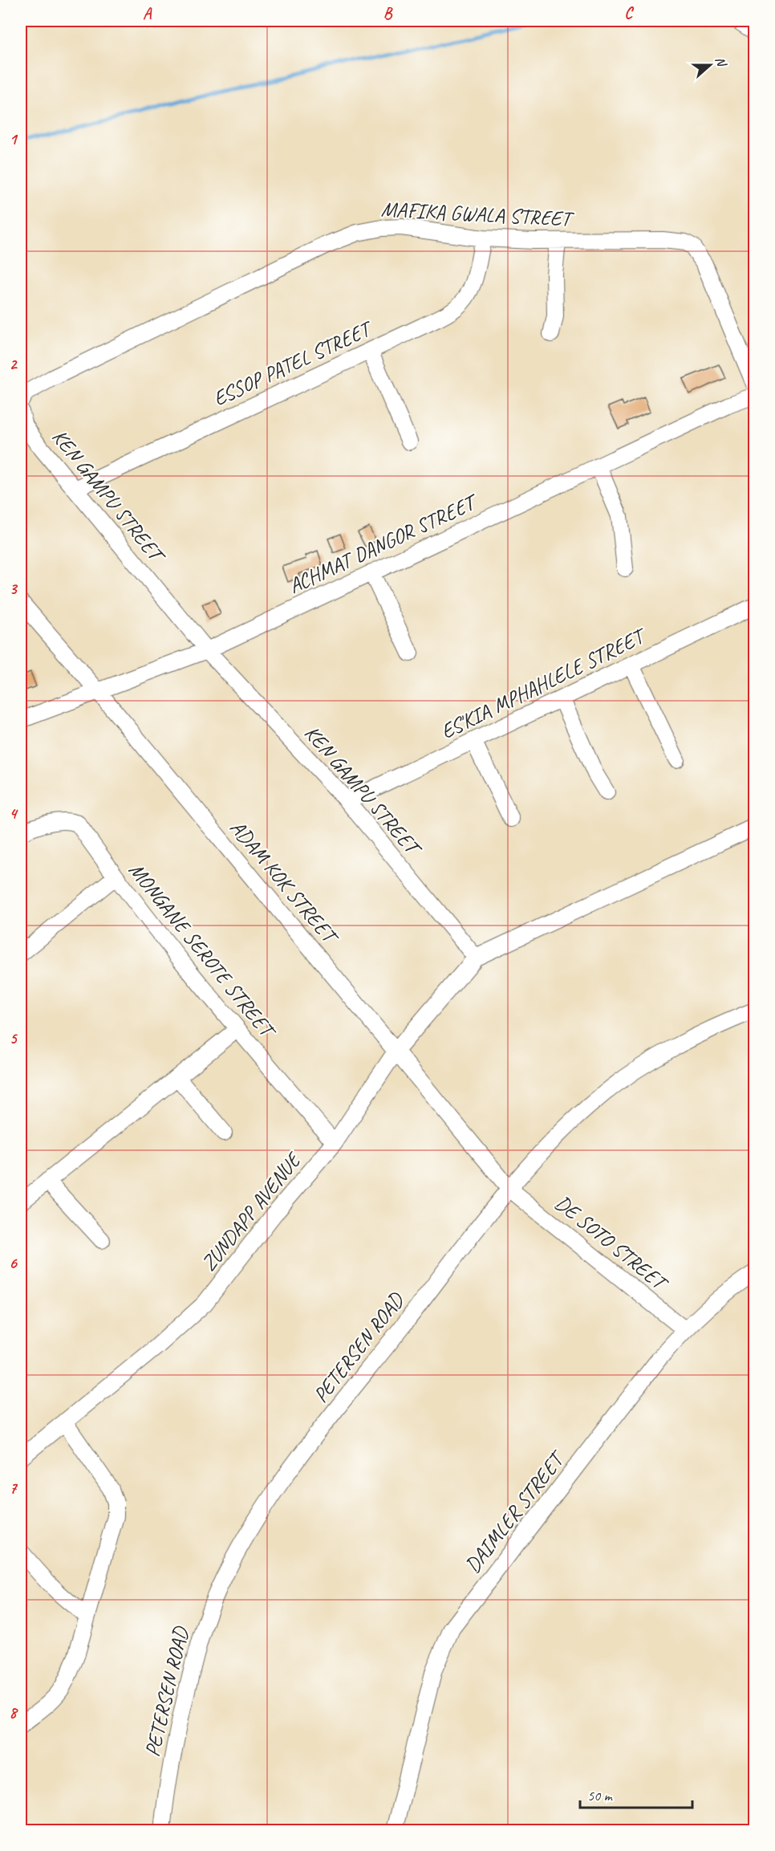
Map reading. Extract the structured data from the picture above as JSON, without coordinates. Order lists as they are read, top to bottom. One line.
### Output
{"streets":{"street":["MAFIKA GWALA STREET","ESSOP PATEL STREET","KEN GAMPU STREET","ACHMAT DANGOR STREET","ES'KIA MPHAHLELE STREET","ADAM KOK STREET","MONGANE SEROTE STREET","ZUNDAPP AVENUE","DE SOTO STREET","PETERSEN ROAD","DAIMLER STREET"]},"crossings":[["MAFIKA GWALA STREET","ESSOP PATEL STREET"],["ESSOP PATEL STREET","KEN GAMPU STREET"],["KEN GAMPU STREET","ACHMAT DANGOR STREET"],["KEN GAMPU STREET","ES'KIA MPHAHLELE STREET"],["KEN GAMPU STREET","ZUNDAPP AVENUE"],["ACHMAT DANGOR STREET","ADAM KOK STREET"],["ADAM KOK STREET","ZUNDAPP AVENUE"],["ADAM KOK STREET","DE SOTO STREET"],["ADAM KOK STREET","PETERSEN ROAD"],["MONGANE SEROTE STREET","ZUNDAPP AVENUE"],["DE SOTO STREET","PETERSEN ROAD"],["DE SOTO STREET","DAIMLER STREET"]],"scale_bar":"50 m","north":"right","grid":{"columns":["A","B","C"],"rows":["1","2","3","4","5","6","7","8"]}}
